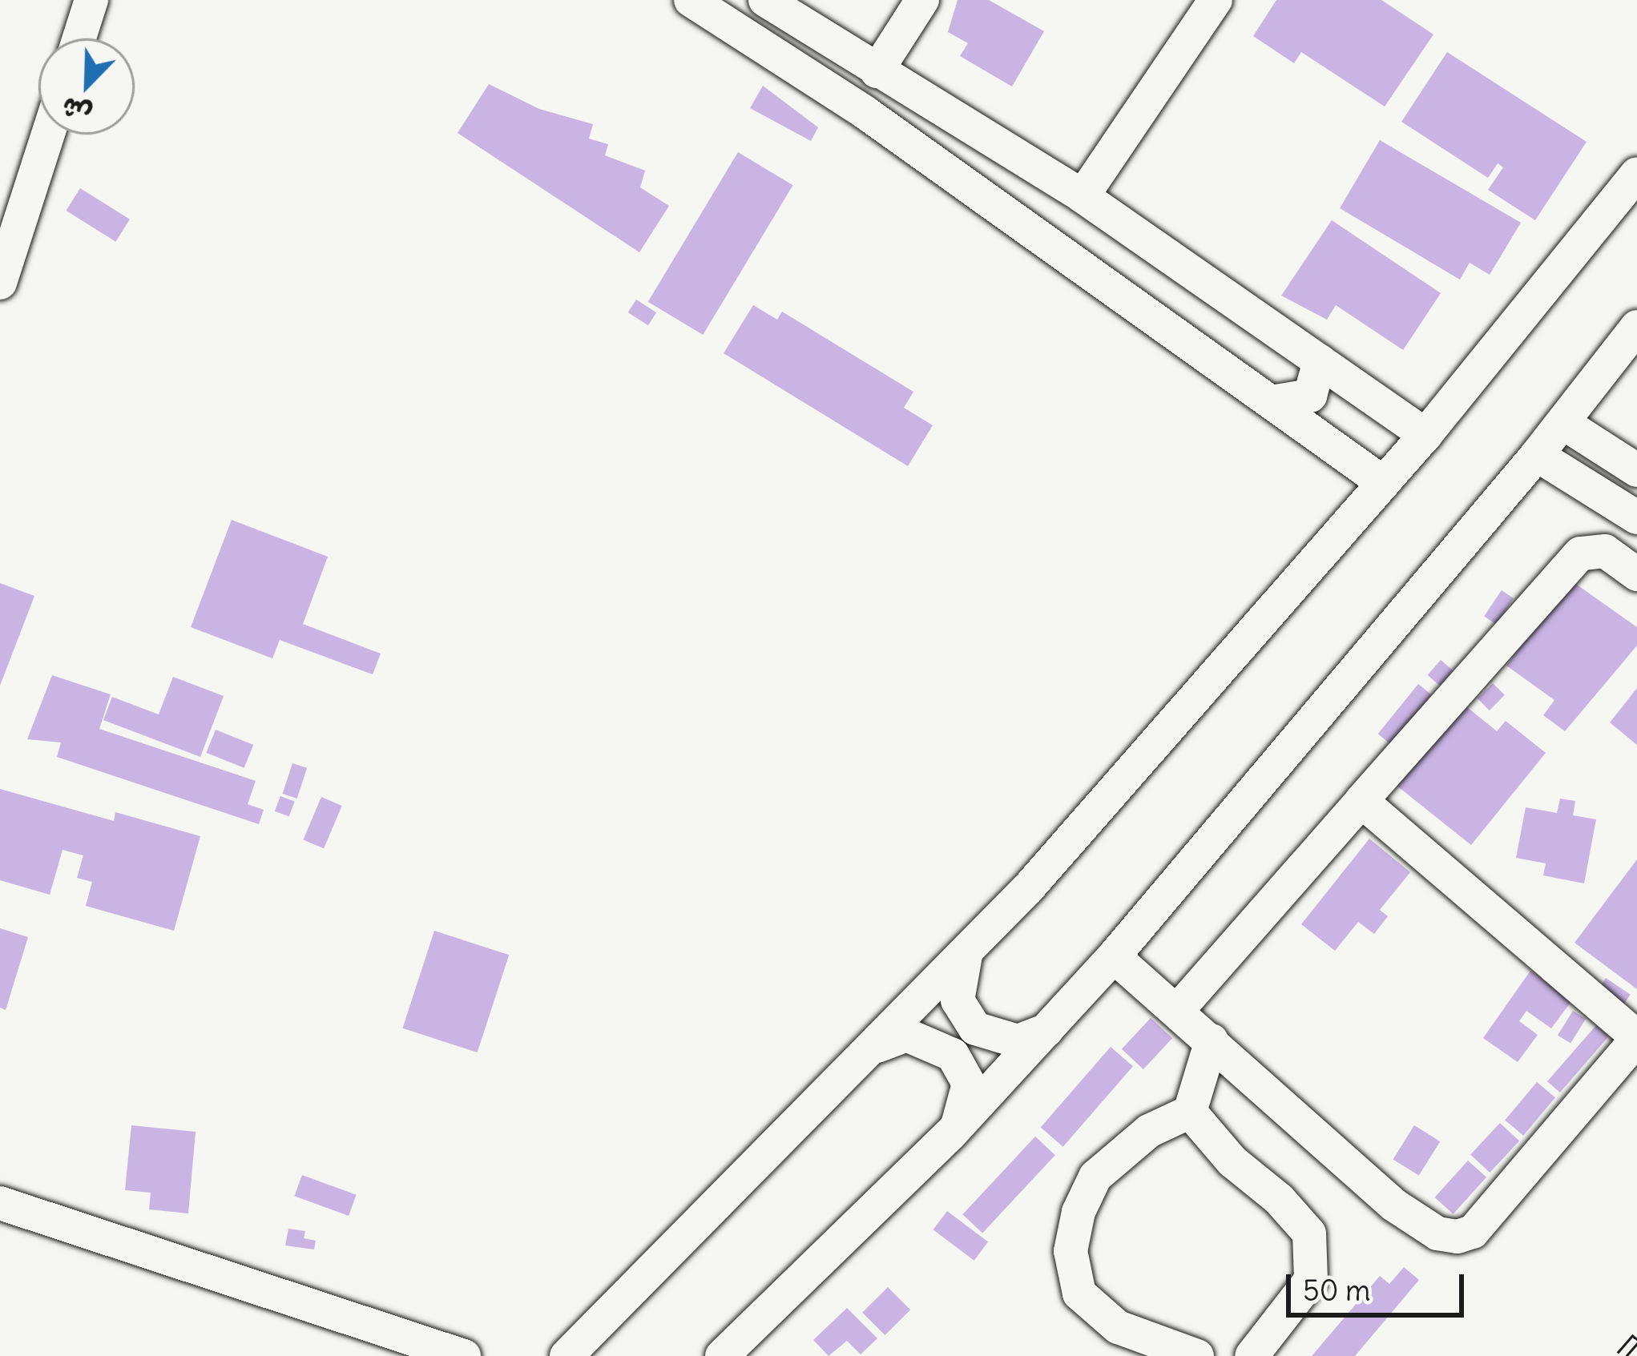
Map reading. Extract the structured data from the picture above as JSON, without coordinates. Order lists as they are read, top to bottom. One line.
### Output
{"scale_bar":"50 m","north":"bottom left"}
